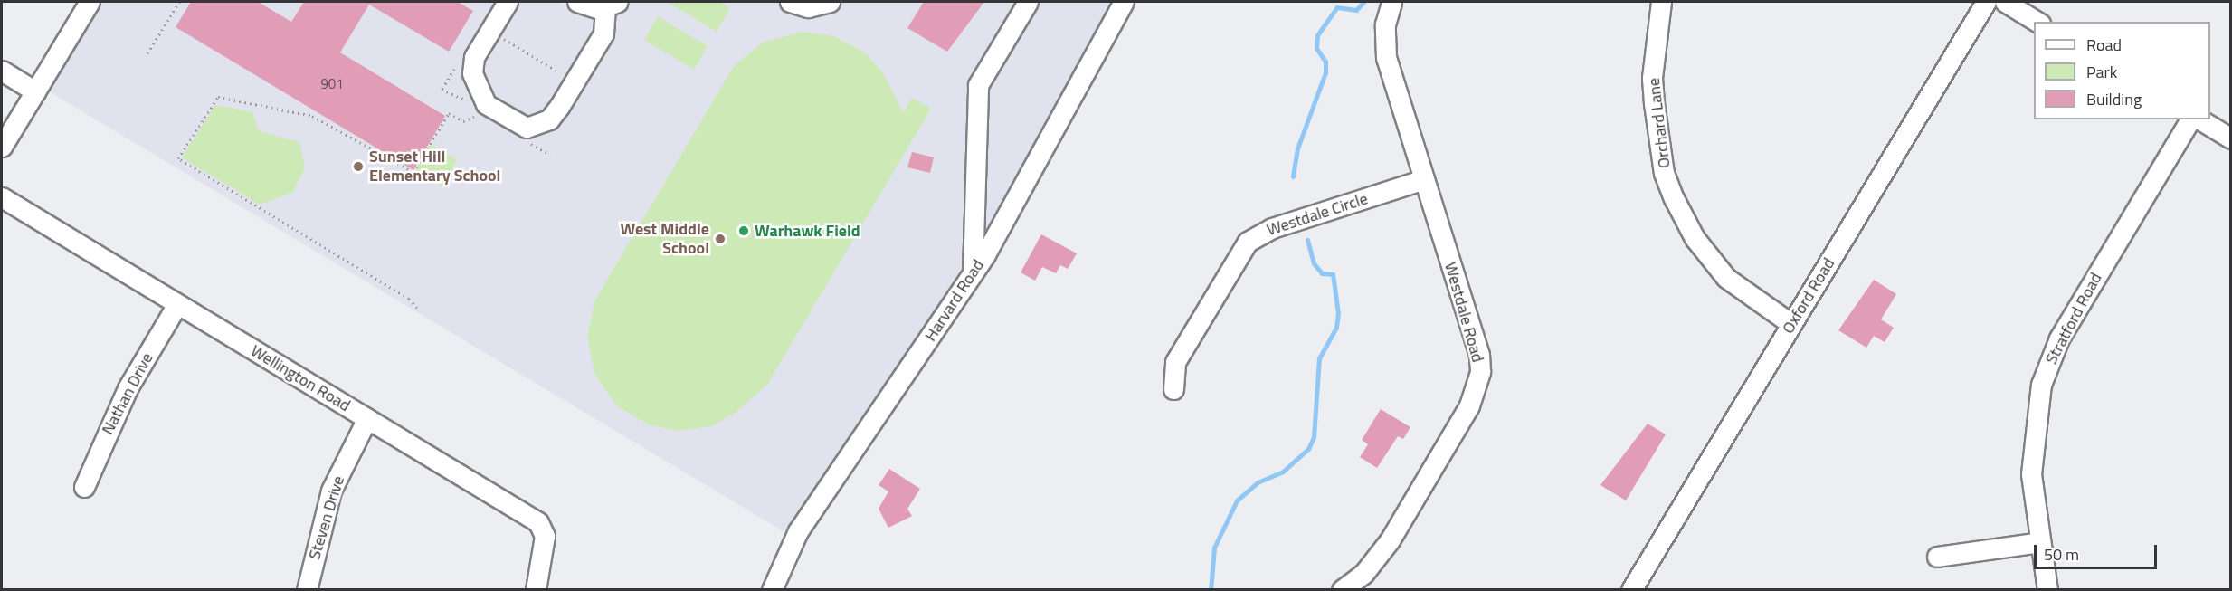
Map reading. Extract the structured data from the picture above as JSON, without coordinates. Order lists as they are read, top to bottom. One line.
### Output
{"streets":{"street":["Orchard Lane","Westdale Circle","Oxford Road","Harvard Road","Westdale Road","Stratford Road","Wellington Road","Nathan Drive","Steven Drive"]},"crossings":[["Orchard Lane","Oxford Road"],["Westdale Circle","Westdale Road"],["Wellington Road","Nathan Drive"],["Wellington Road","Steven Drive"]],"places":["Sunset Hill Elementary School","Warhawk Field","West Middle School"],"house_numbers":["901"],"legend":["Road","Park","Building"],"scale_bar":"50 m"}
